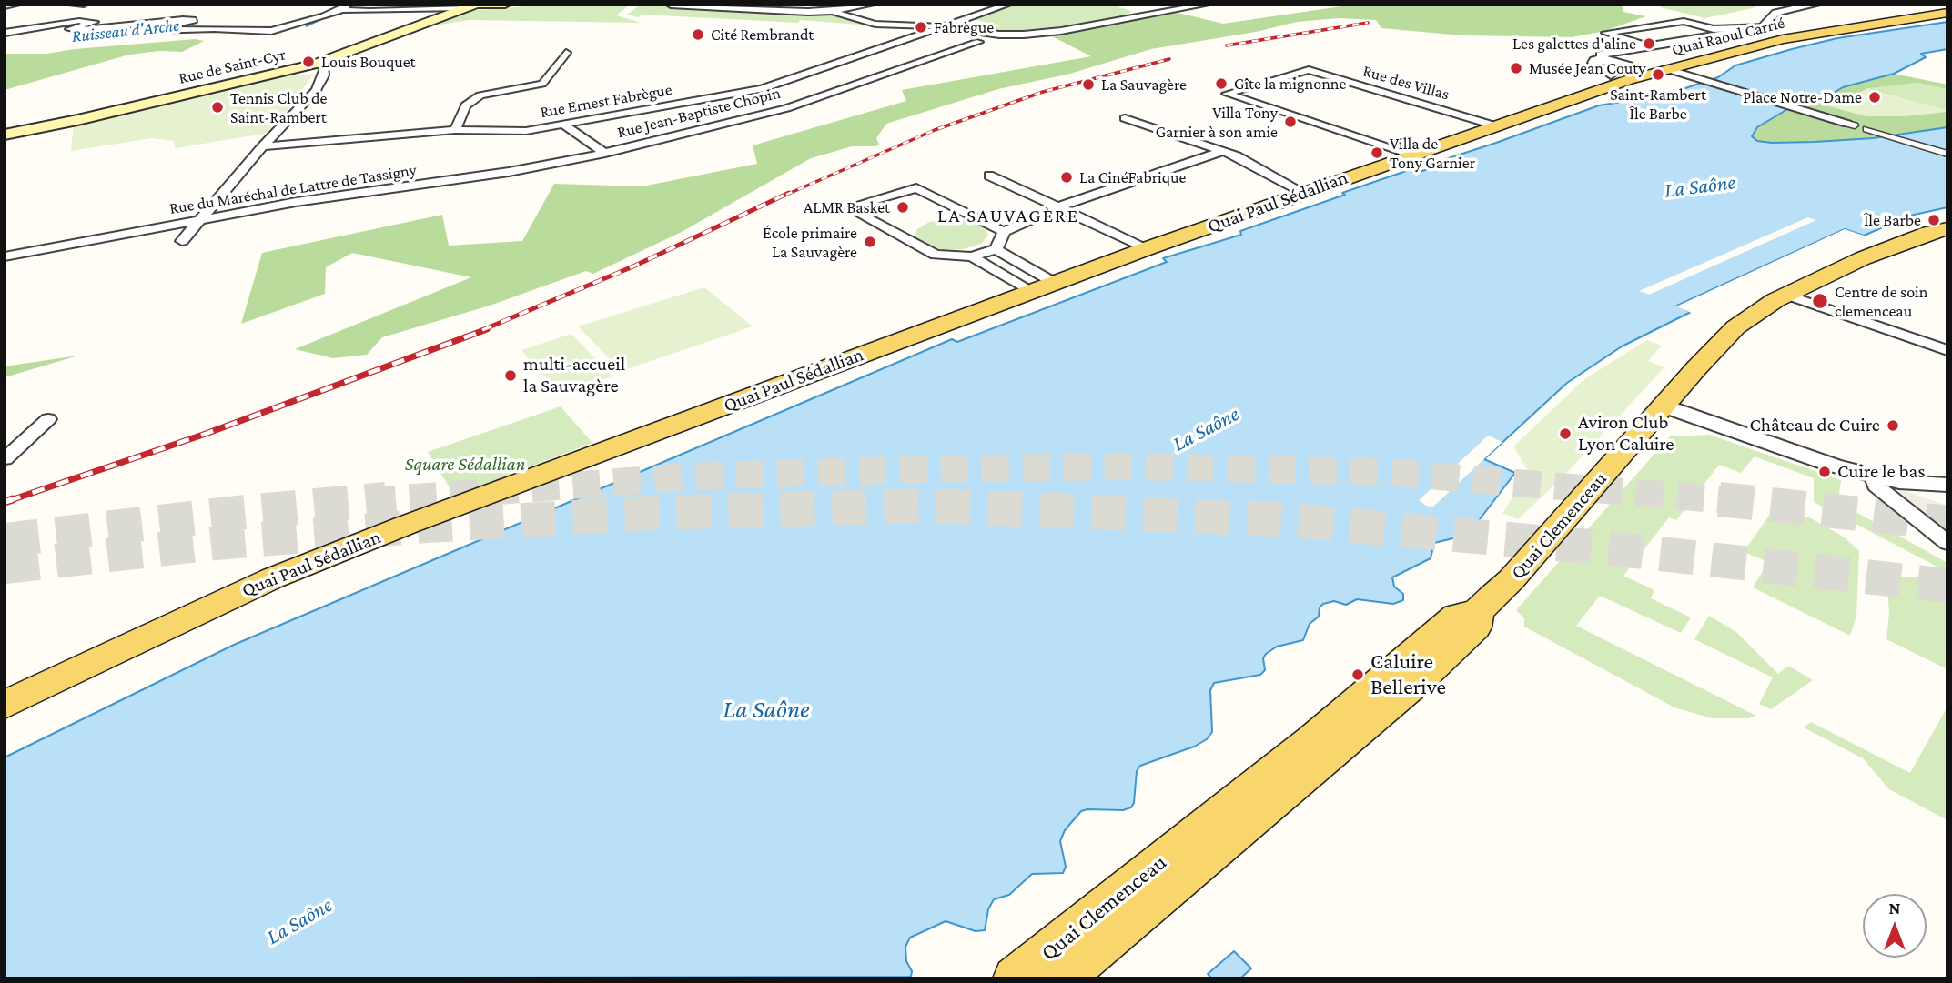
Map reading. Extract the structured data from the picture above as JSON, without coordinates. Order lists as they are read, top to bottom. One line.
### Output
{"streets":{"main road":["Quai Raoul Carrié","Rue de Saint-Cyr","Quai Paul Sédallian","Quai Clemenceau"],"street":["Rue des Villas","Rue Ernest Fabrègue","Rue Jean-Baptiste Chopin","Rue du Maréchal de Lattre de Tassigny"]},"crossings":[["Quai Raoul Carrié","Quai Paul Sédallian"],["Rue des Villas","Quai Paul Sédallian"],["Rue Ernest Fabrègue","Rue Jean-Baptiste Chopin"],["Rue Jean-Baptiste Chopin","Rue du Maréchal de Lattre de Tassigny"]],"districts":["LA SAUVAGÈRE"],"water":["Ruisseau d'Arche","La Saône"],"parks":["Square Sédallian"],"places":["Fabrègue","Cité Rembrandt","Les galettes d'aline","Louis Bouquet","Musée Jean Couty","Saint-Rambert Île Barbe","Gîte la mignonne","La Sauvagère","Place Notre-Dame","Tennis Club de Saint-Rambert","Villa Tony Garnier à son amie","Villa de Tony Garnier","La CinéFabrique","ALMR Basket","Île Barbe","École primaire La Sauvagère","Centre de soin clemenceau","multi-accueil la Sauvagère","Château de Cuire","Aviron Club Lyon Caluire","Cuire le bas","Caluire Bellerive"],"north":"top"}
